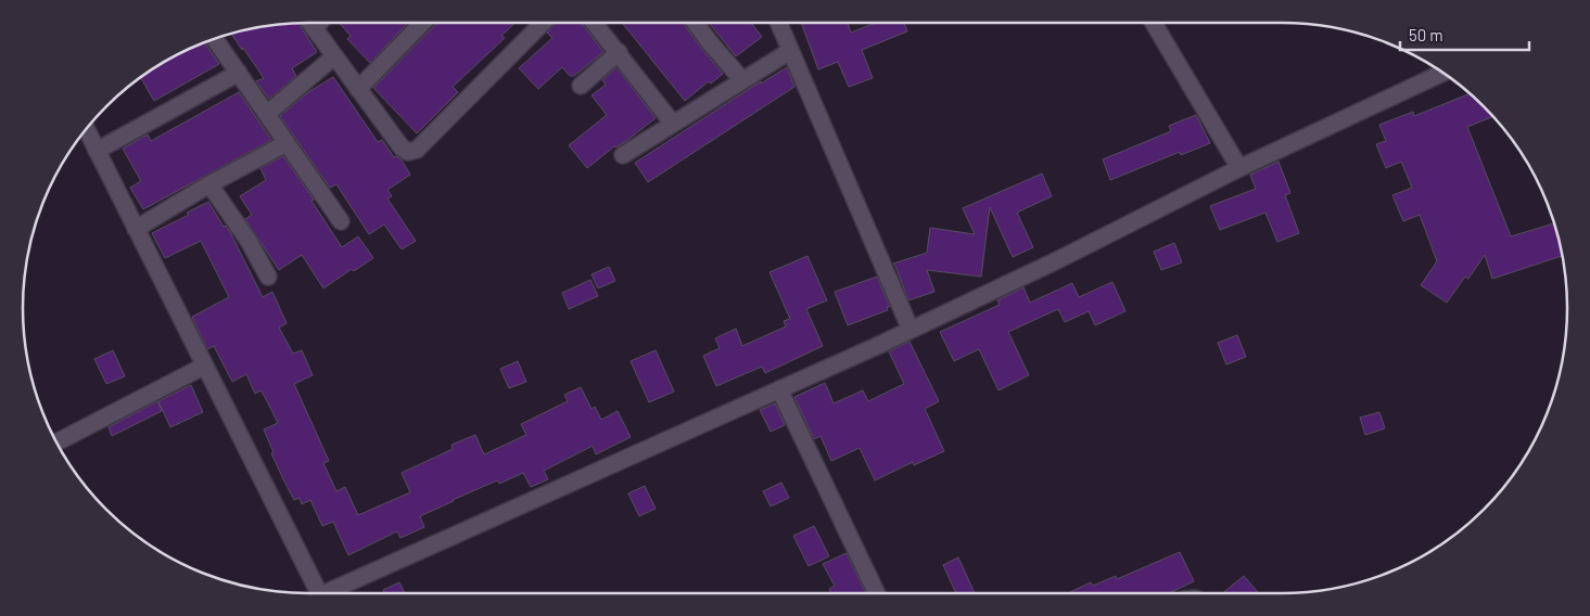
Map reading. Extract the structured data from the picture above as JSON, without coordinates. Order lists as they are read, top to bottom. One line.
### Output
{"scale_bar":"50 m"}
